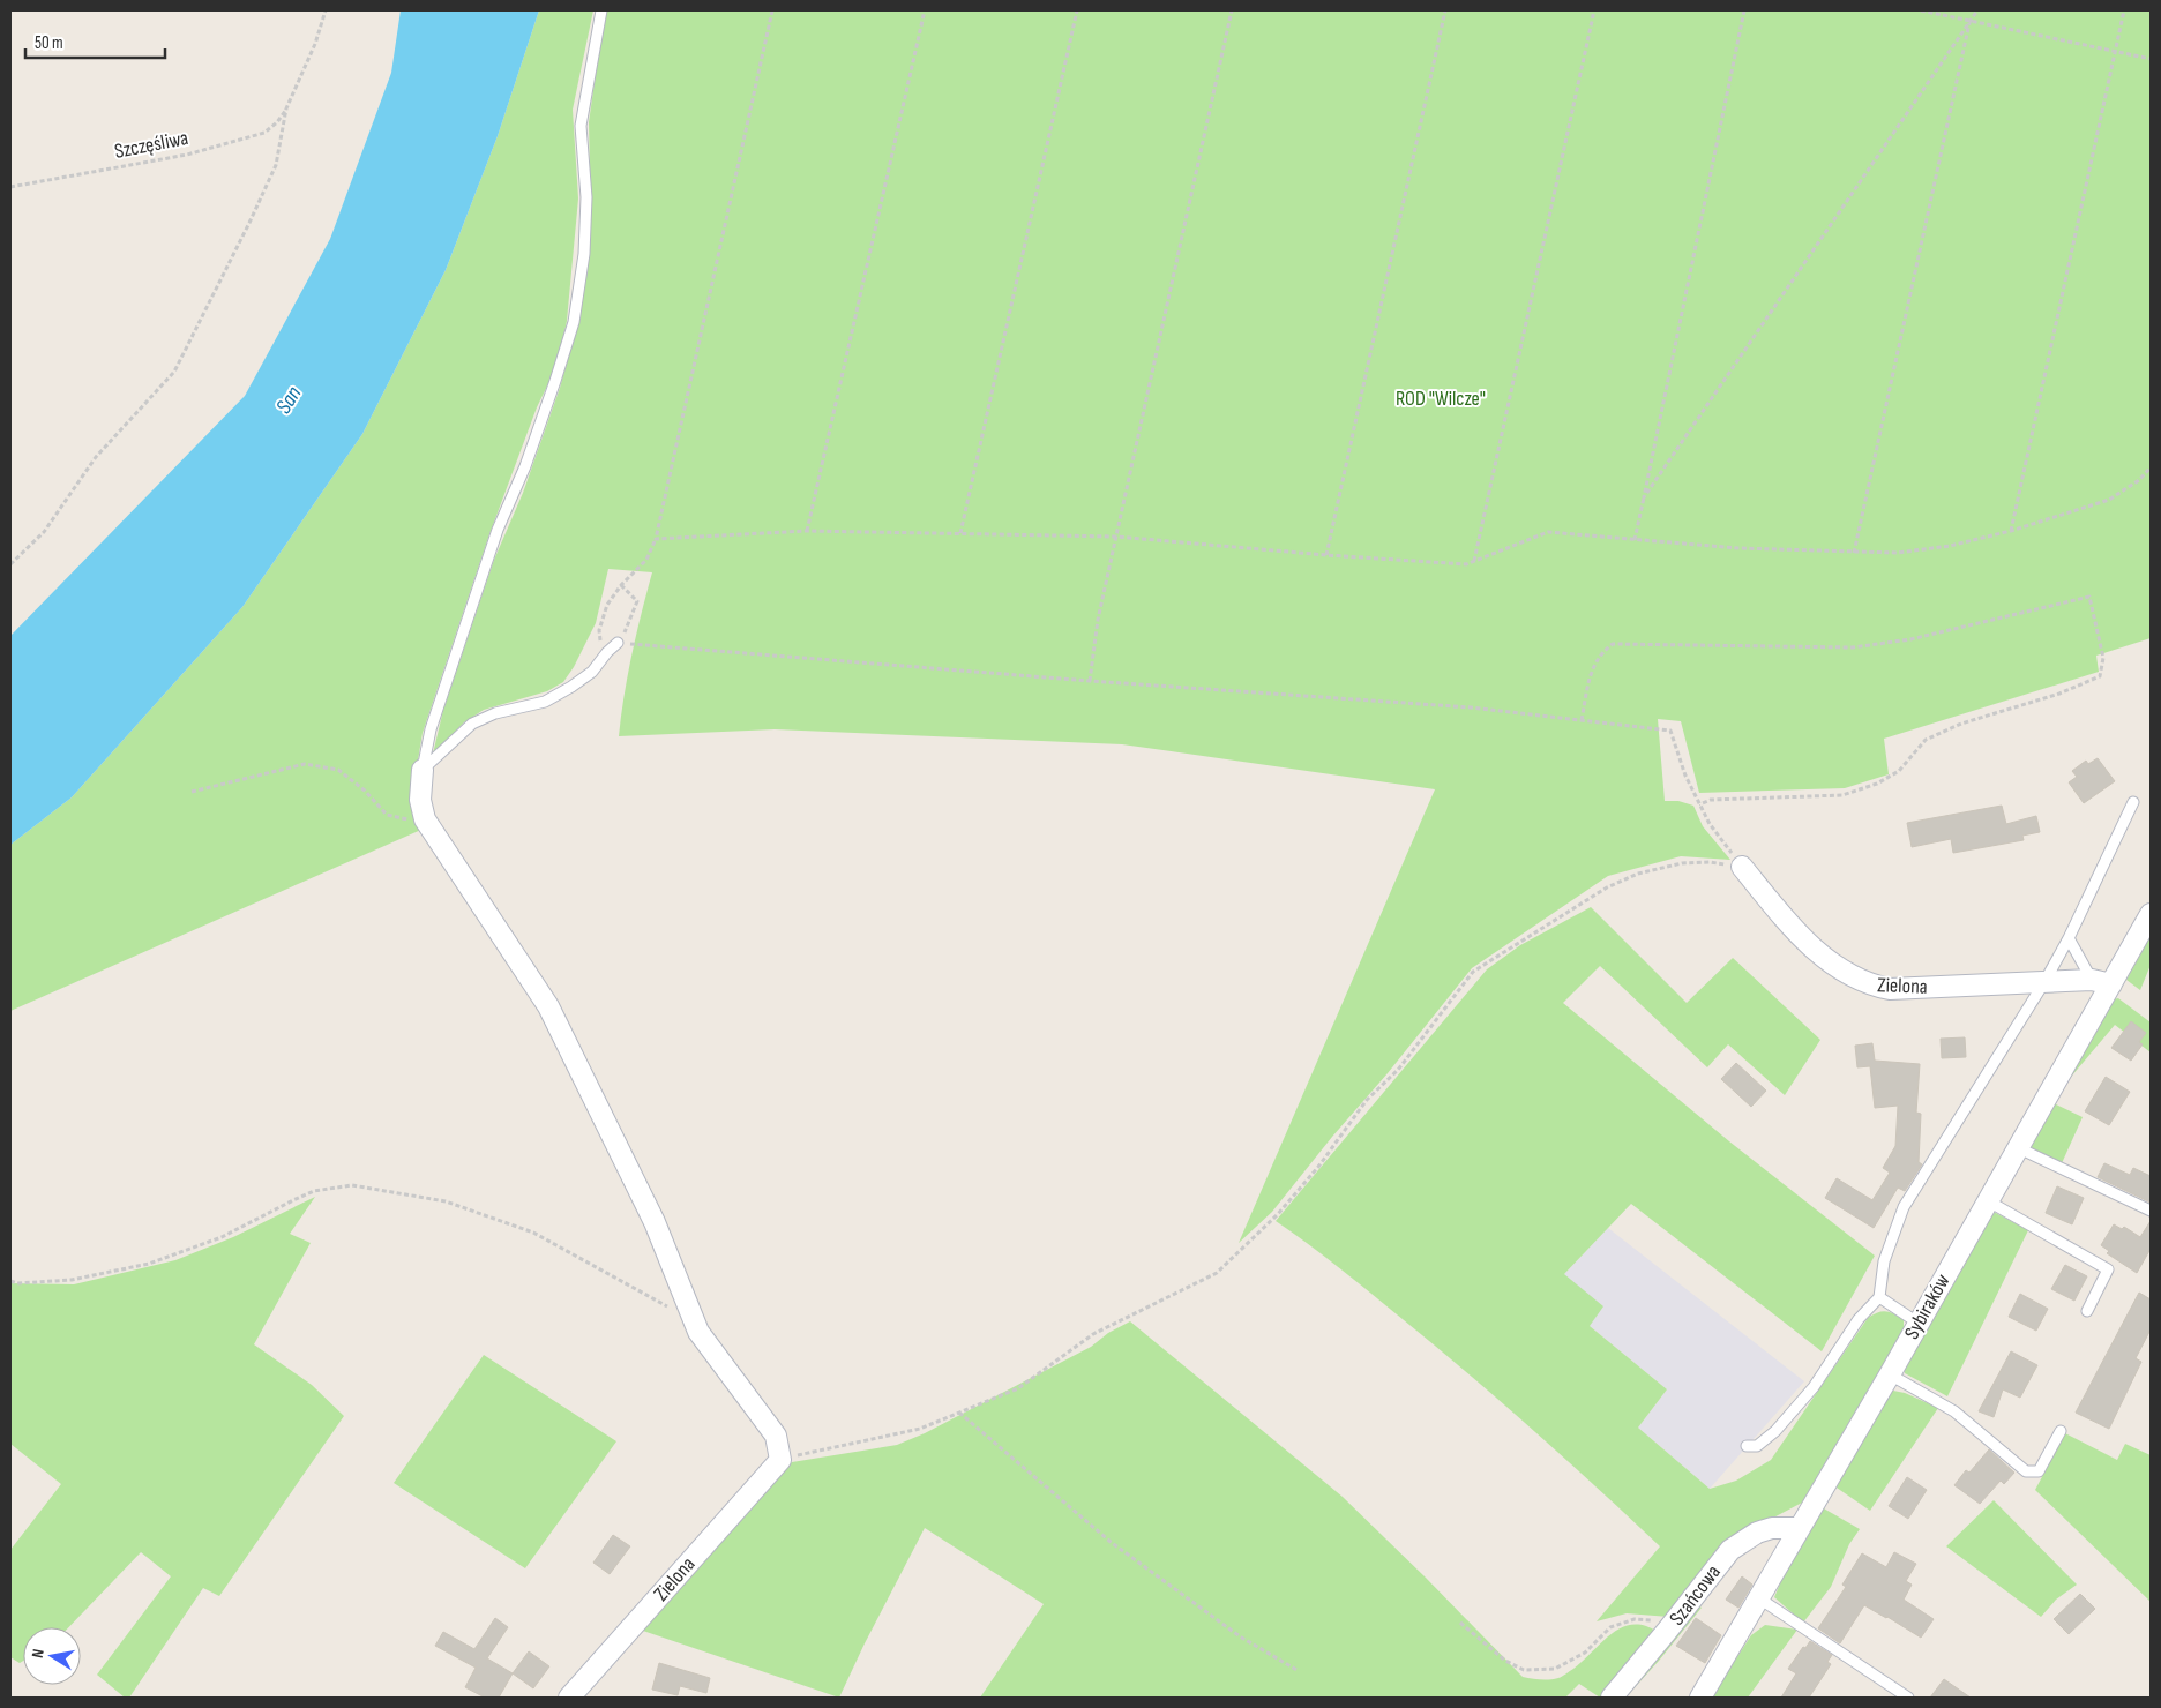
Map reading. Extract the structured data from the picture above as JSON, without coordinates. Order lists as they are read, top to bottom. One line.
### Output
{"streets":{"street":["Zielona","Sybiraków","Szańcowa"],"path":["Szczęśliwa"]},"crossings":[["Zielona","Sybiraków"],["Sybiraków","Szańcowa"]],"water":["San"],"parks":["ROD \"Wilcze\""],"scale_bar":"50 m","north":"left"}
